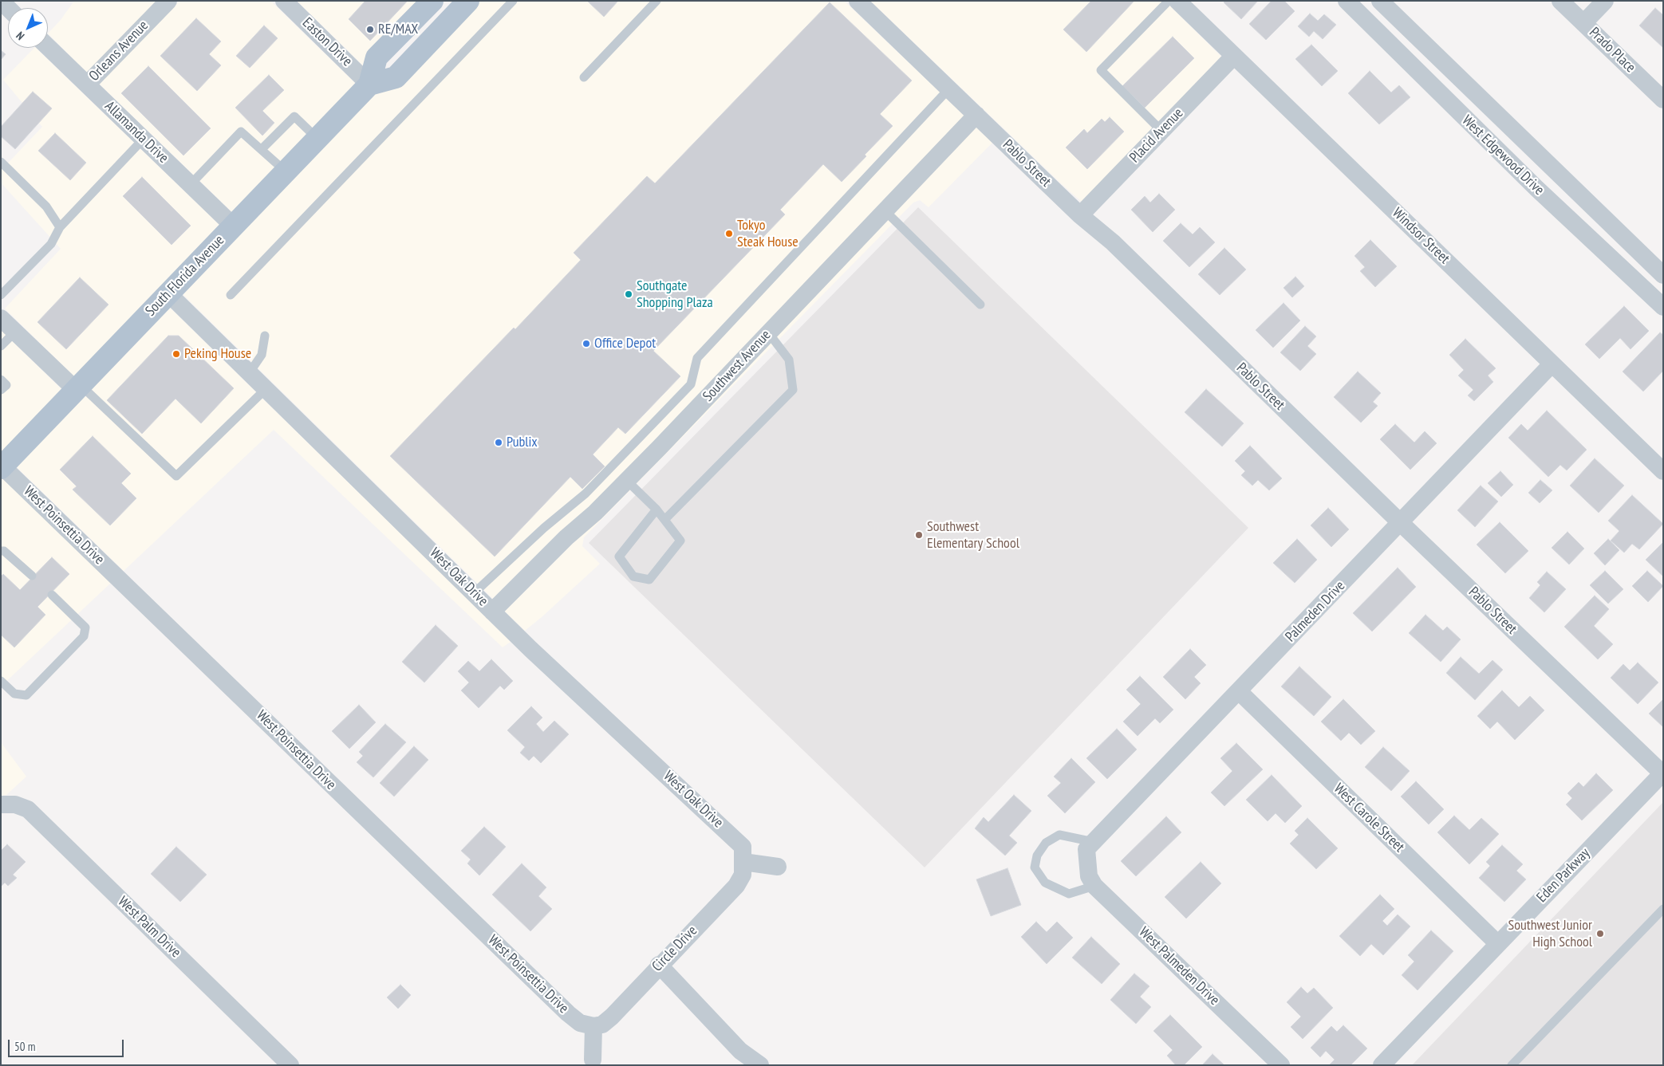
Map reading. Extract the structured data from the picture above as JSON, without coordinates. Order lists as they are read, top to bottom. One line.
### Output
{"streets":{"main road":["South Florida Avenue"],"street":["Easton Drive","Prado Place","Orleans Avenue","Allamanda Drive","Placid Avenue","West Edgewood Drive","Pablo Street","Windsor Street","Southwest Avenue","West Poinsettia Drive","West Oak Drive","Palmeden Drive","West Carole Street","Eden Parkway","West Palm Drive","Circle Drive","West Palmeden Drive"]},"crossings":[["Easton Drive","South Florida Avenue"],["Orleans Avenue","Allamanda Drive"],["Allamanda Drive","South Florida Avenue"],["Placid Avenue","Pablo Street"],["Placid Avenue","Windsor Street"],["Pablo Street","Southwest Avenue"],["Pablo Street","Palmeden Drive"],["Pablo Street","Eden Parkway"],["Windsor Street","Palmeden Drive"],["South Florida Avenue","West Poinsettia Drive"],["South Florida Avenue","West Oak Drive"],["Southwest Avenue","West Oak Drive"],["West Poinsettia Drive","Circle Drive"],["West Oak Drive","Circle Drive"],["Palmeden Drive","West Carole Street"],["Palmeden Drive","West Palmeden Drive"],["West Carole Street","Eden Parkway"]],"places":["RE/MAX","Tokyo Steak House","Southgate Shopping Plaza","Office Depot","Peking House","Publix","Southwest Elementary School","Southwest Junior High School"],"scale_bar":"50 m","north":"bottom left"}
